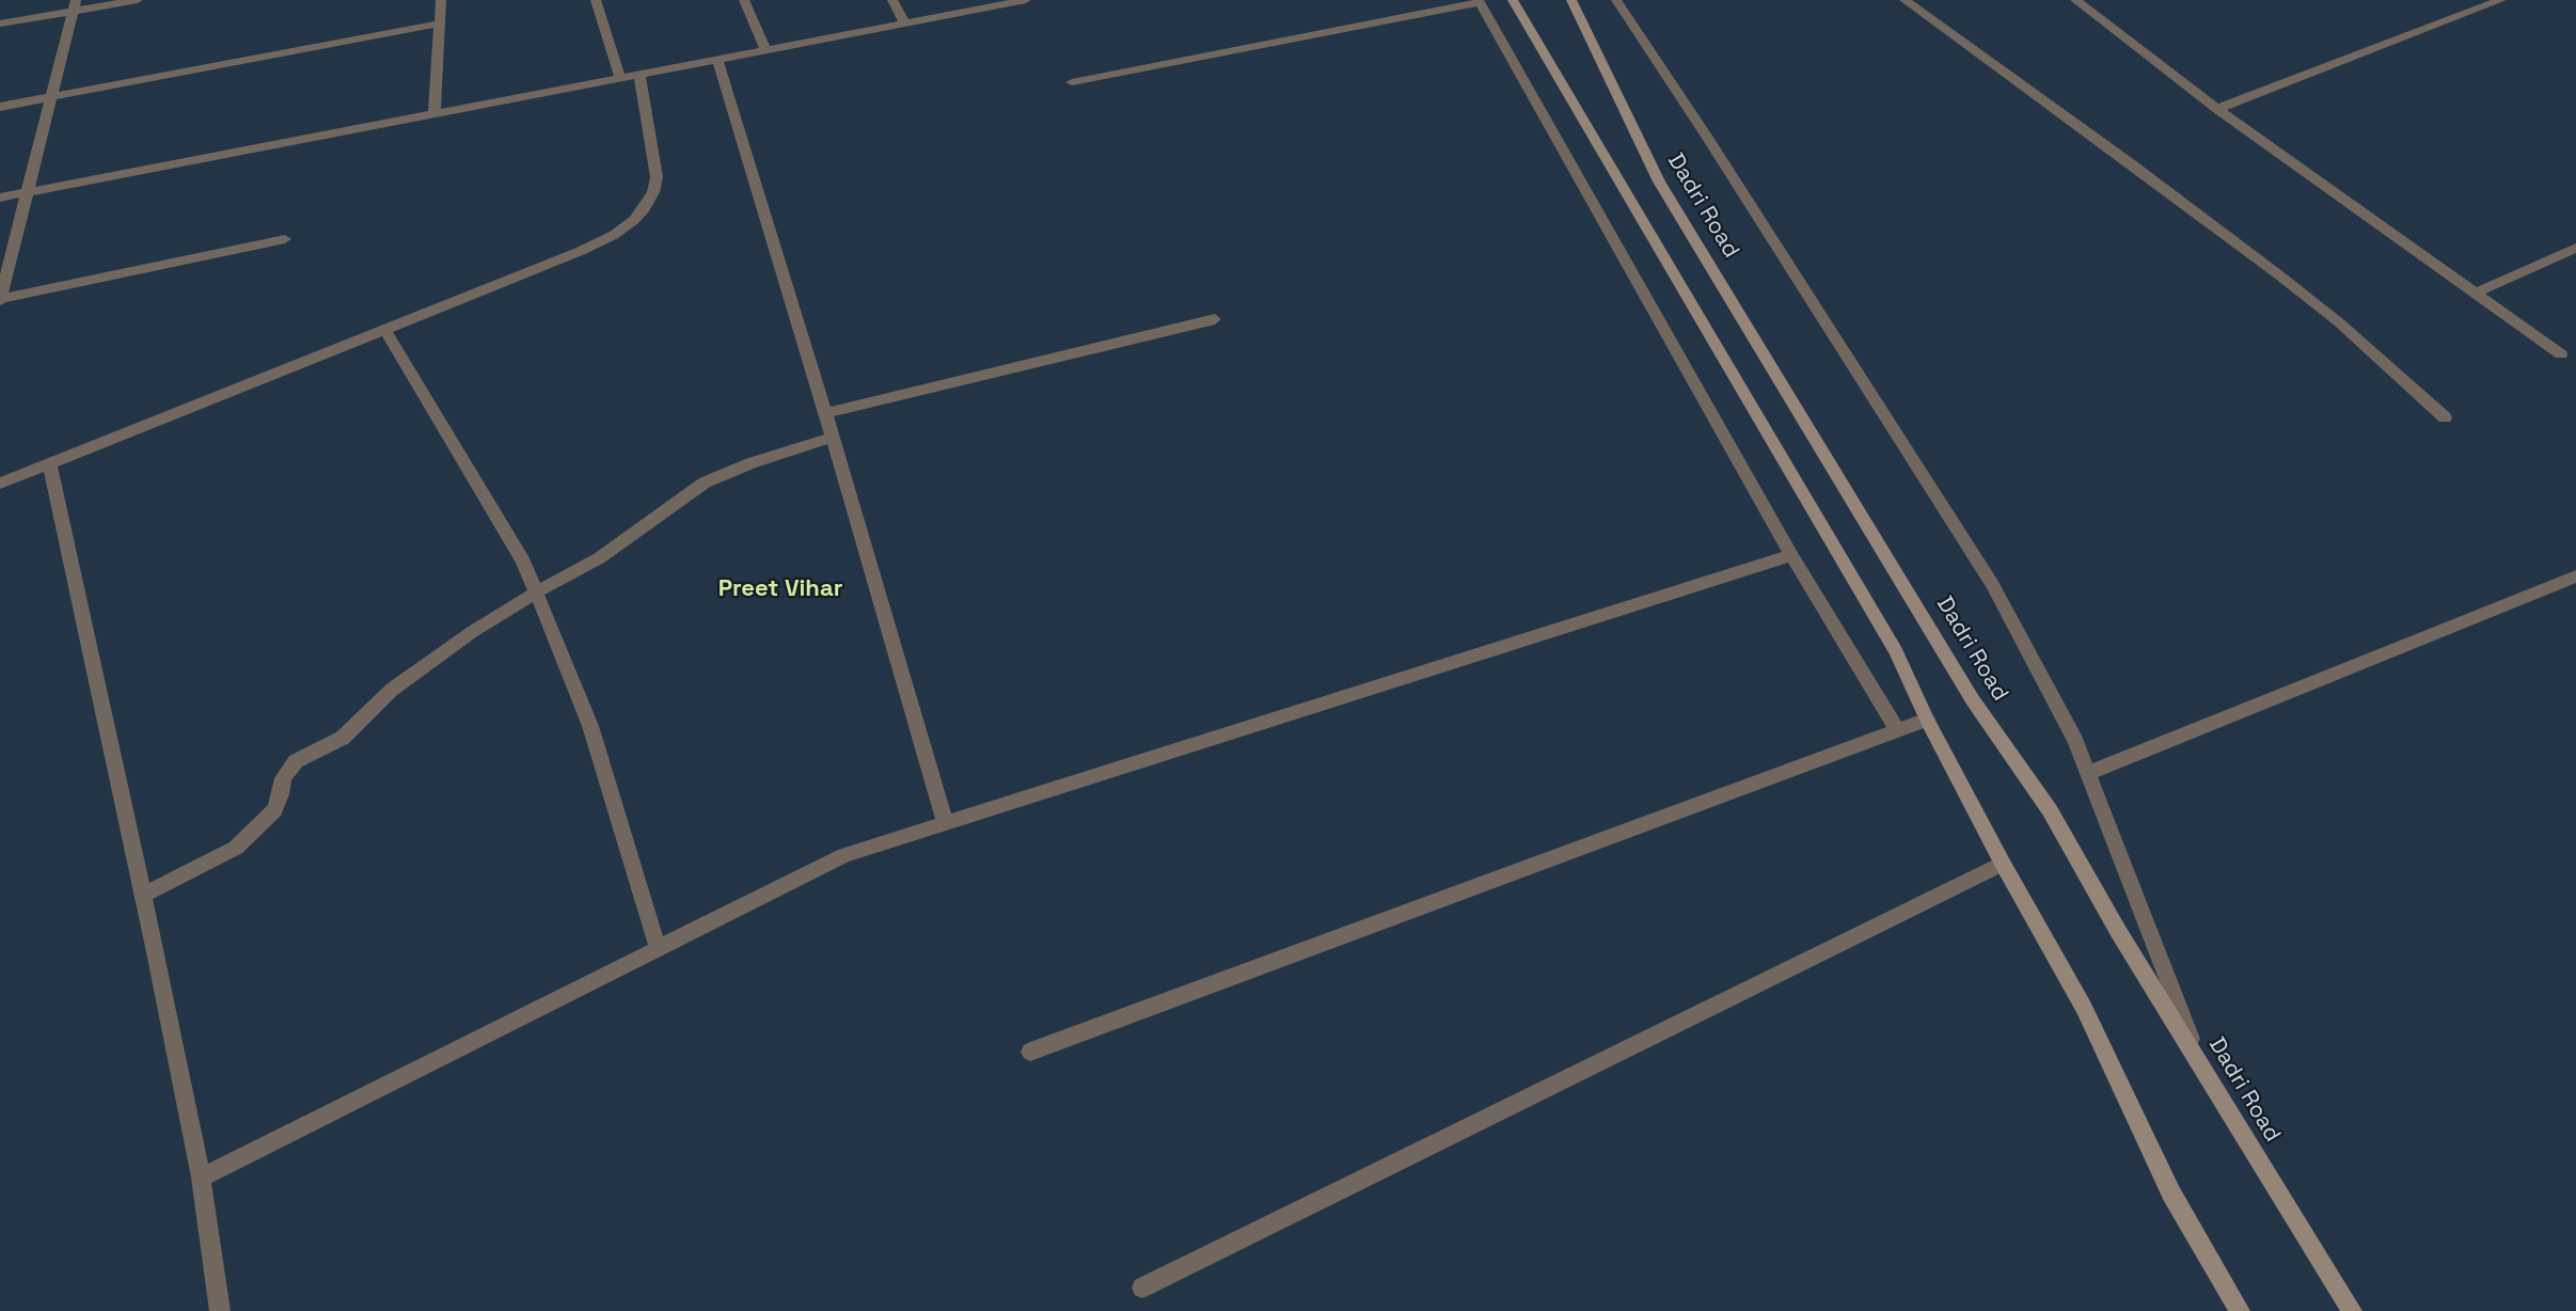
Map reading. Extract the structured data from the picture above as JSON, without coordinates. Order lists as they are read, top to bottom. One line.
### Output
{"streets":{"street":["Dadri Road"]},"districts":["Preet Vihar"]}
